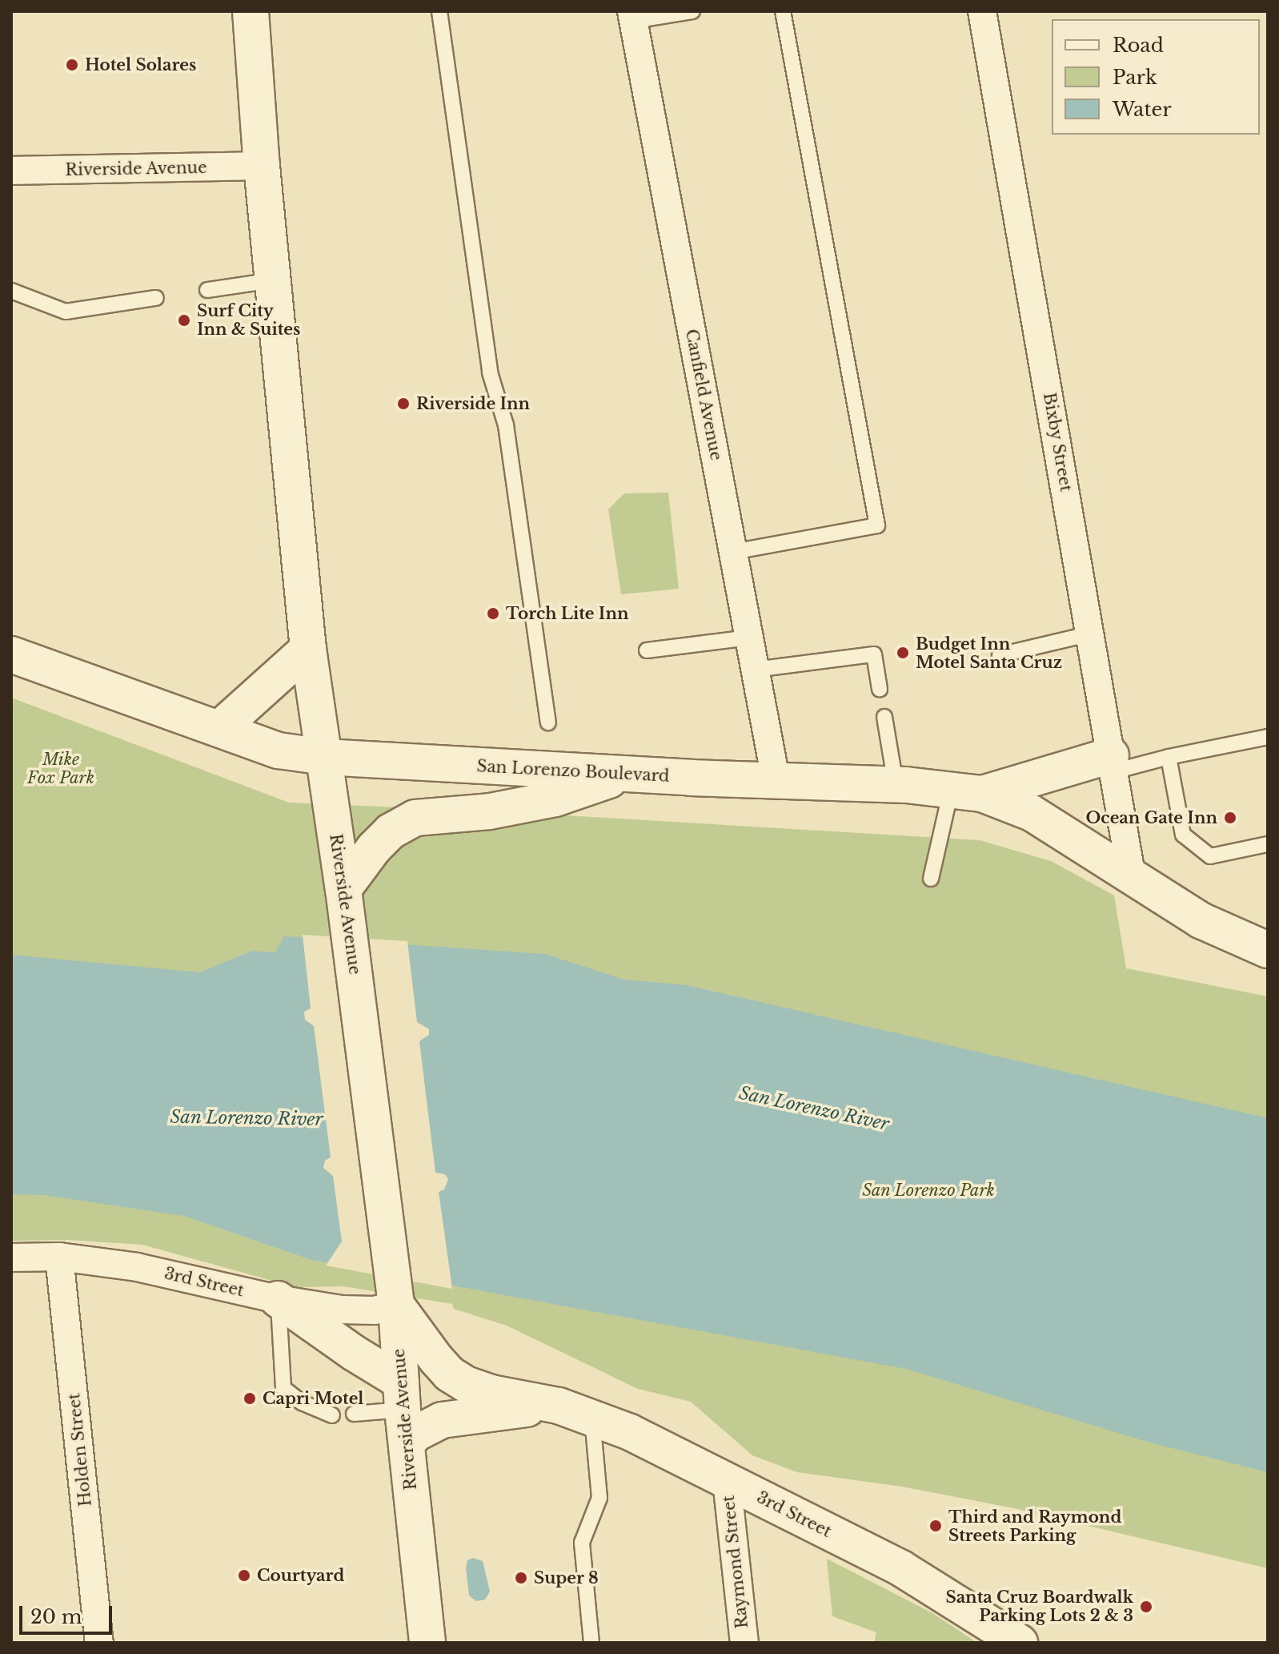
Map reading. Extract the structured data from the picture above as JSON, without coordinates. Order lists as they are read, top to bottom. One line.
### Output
{"streets":{"street":["Riverside Avenue","Canfield Avenue","Bixby Street","San Lorenzo Boulevard","3rd Street","Holden Street","Raymond Street"]},"crossings":[["Riverside Avenue","San Lorenzo Boulevard"],["Riverside Avenue","3rd Street"],["Canfield Avenue","San Lorenzo Boulevard"],["Bixby Street","San Lorenzo Boulevard"],["3rd Street","Holden Street"],["3rd Street","Raymond Street"]],"water":["San Lorenzo River"],"parks":["Mike Fox Park","San Lorenzo Park"],"places":["Hotel Solares","Surf City Inn & Suites","Riverside Inn","Torch Lite Inn","Budget Inn Motel Santa Cruz","Ocean Gate Inn","Capri Motel","Third and Raymond Streets Parking","Courtyard","Super 8","Santa Cruz Boardwalk Parking Lots 2 & 3"],"legend":["Road","Park","Water"],"scale_bar":"20 m"}
